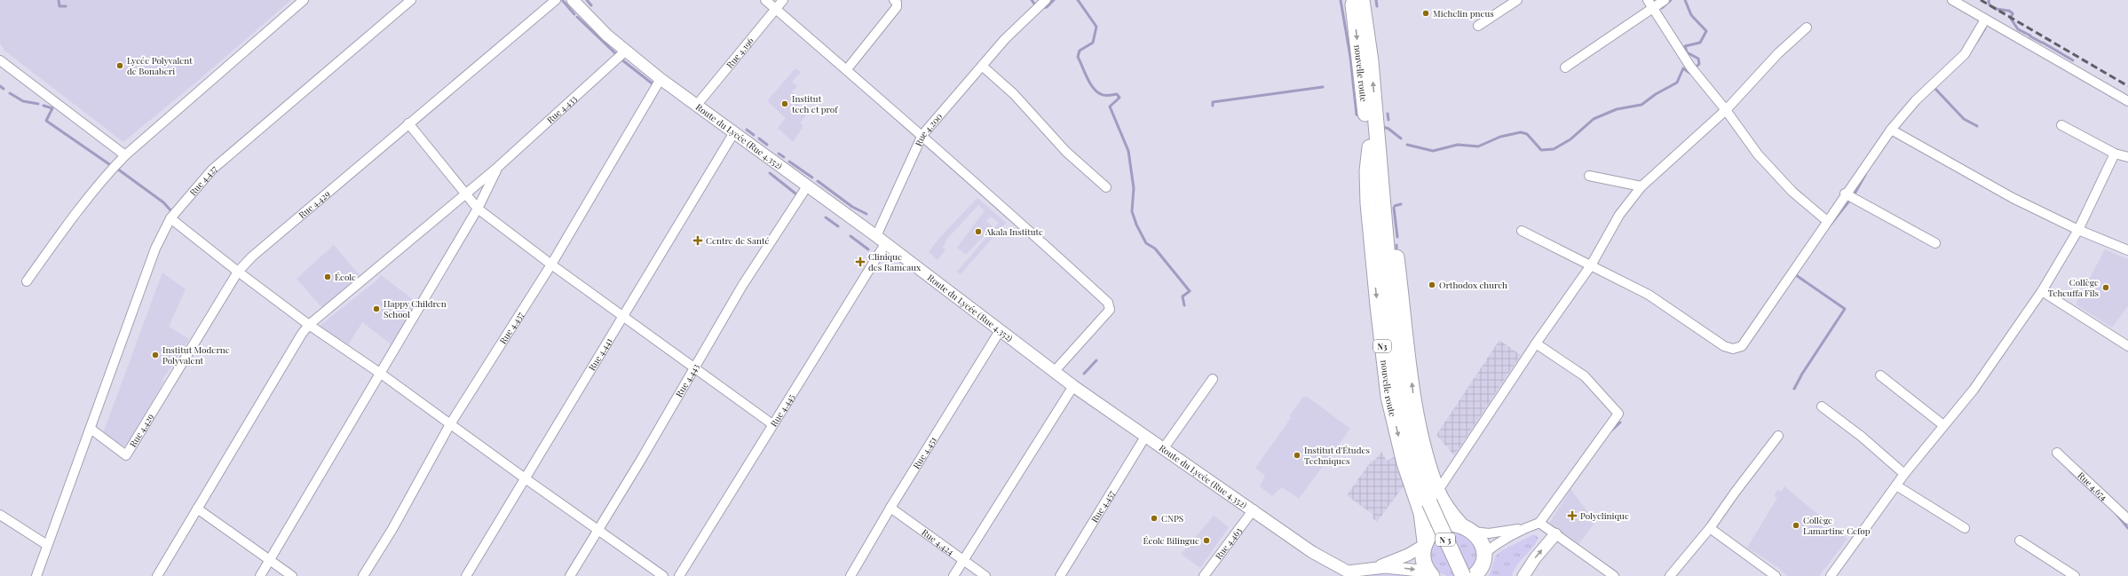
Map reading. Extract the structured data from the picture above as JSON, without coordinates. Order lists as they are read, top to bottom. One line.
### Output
{"streets":{"highway":["nouvelle route","N3","N 3"],"main road":["Route du Lycée (Rue 4.352)"],"street":["Rue 4.196","Rue 4.433","Rue 4.200","Rue 4.427","Rue 4.429","Rue 4.437","Rue 4.441","Rue 4.443","Rue 4.445","Rue 4.451","Rue 4.674","Rue 4.457","Rue 4.424","Rue 4.463"]},"crossings":[["Rue 4.196","Route du Lycée (Rue 4.352)"],["nouvelle route","Route du Lycée (Rue 4.352)"],["nouvelle route","N 3"],["Rue 4.433","Route du Lycée (Rue 4.352)"],["Rue 4.200","Route du Lycée (Rue 4.352)"],["Route du Lycée (Rue 4.352)","Rue 4.437"],["Route du Lycée (Rue 4.352)","Rue 4.441"],["Route du Lycée (Rue 4.352)","Rue 4.443"],["Route du Lycée (Rue 4.352)","Rue 4.445"],["Route du Lycée (Rue 4.352)","Rue 4.451"],["Route du Lycée (Rue 4.352)","Rue 4.457"],["Route du Lycée (Rue 4.352)","Rue 4.463"],["Rue 4.427","Rue 4.429"],["Rue 4.451","Rue 4.424"]],"places":{"other":["Michelin pneus","Lycée Polyvalent de Bonaberi","Institut tech et prof","Akala Institute","École","Orthodox church","Collège Tcheuffa Fils","Happy Children School","Institut Moderne Polyvalent","Institut d'Études Techniques","CNPS","Collège Lamartine Cefop","École Bilingue"],"health":["Centre de Santé","Clinique des Rameaux","Polyclinique"]}}
